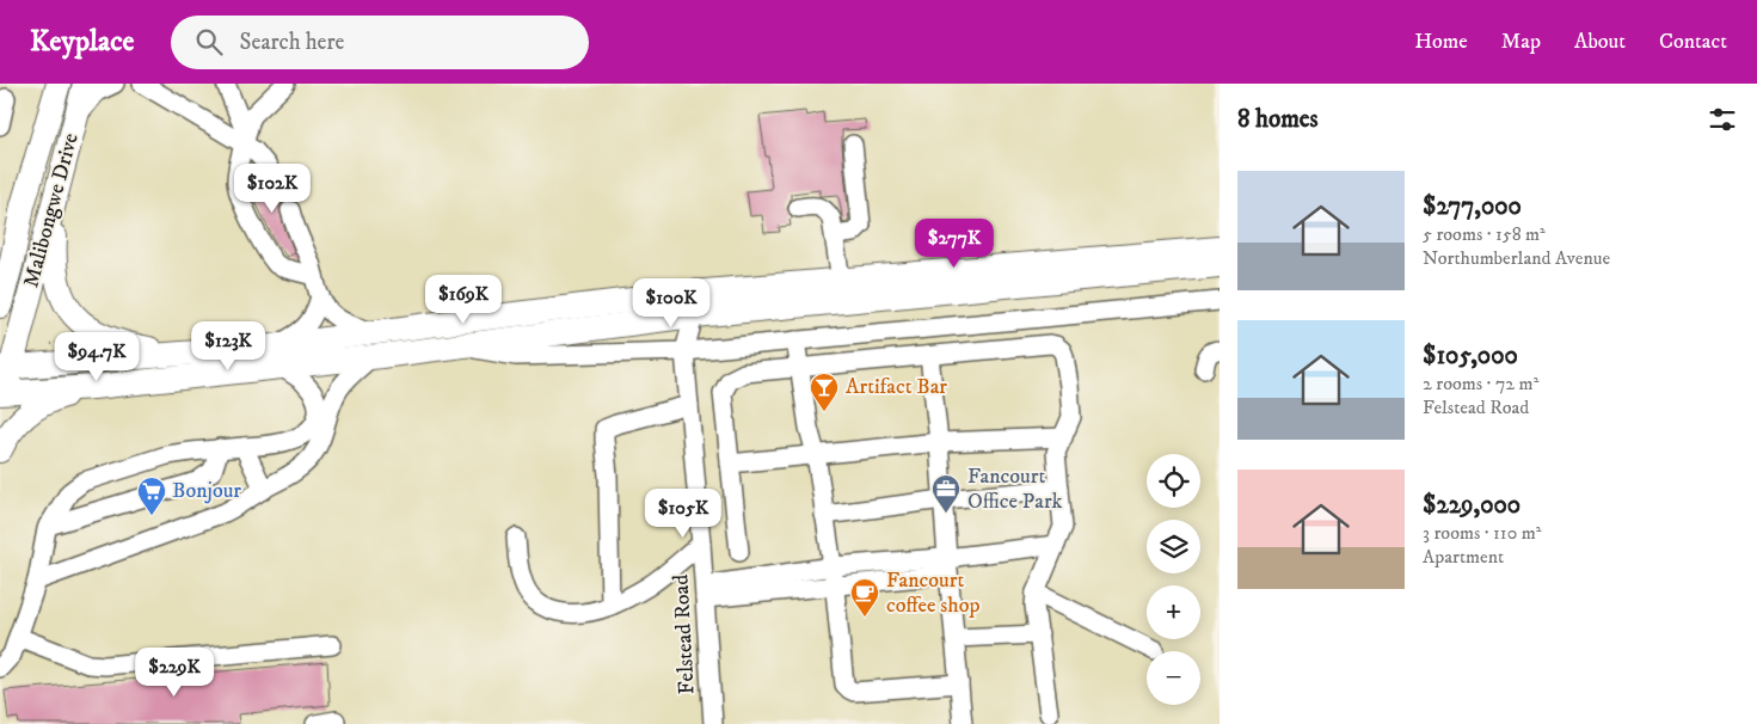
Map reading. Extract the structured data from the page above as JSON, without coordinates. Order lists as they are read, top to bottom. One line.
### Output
{"streets":{"main road":["Malibongwe Drive"],"street":["Felstead Road"]},"places":{"bar":["Artifact Bar"],"office":["Fancourt Office Park"],"supermarket":["Bonjour"],"cafe":["Fancourt coffee shop"]},"page":{"header":"Keyplace","search":"Search here","nav":["Home","Map","About","Contact"],"heading":"8 homes","list":[{"name":"$277,000","note":"5 rooms · 158 m² · Northumberland Avenue"},{"name":"$105,000","note":"2 rooms · 72 m² · Felstead Road"},{"name":"$229,000","note":"3 rooms · 110 m² · Apartment"}],"price":["$102K","$277K","$169K","$100K","$123K","$94.7K","$105K","$229K"],"map_buttons":["+","−"]}}
